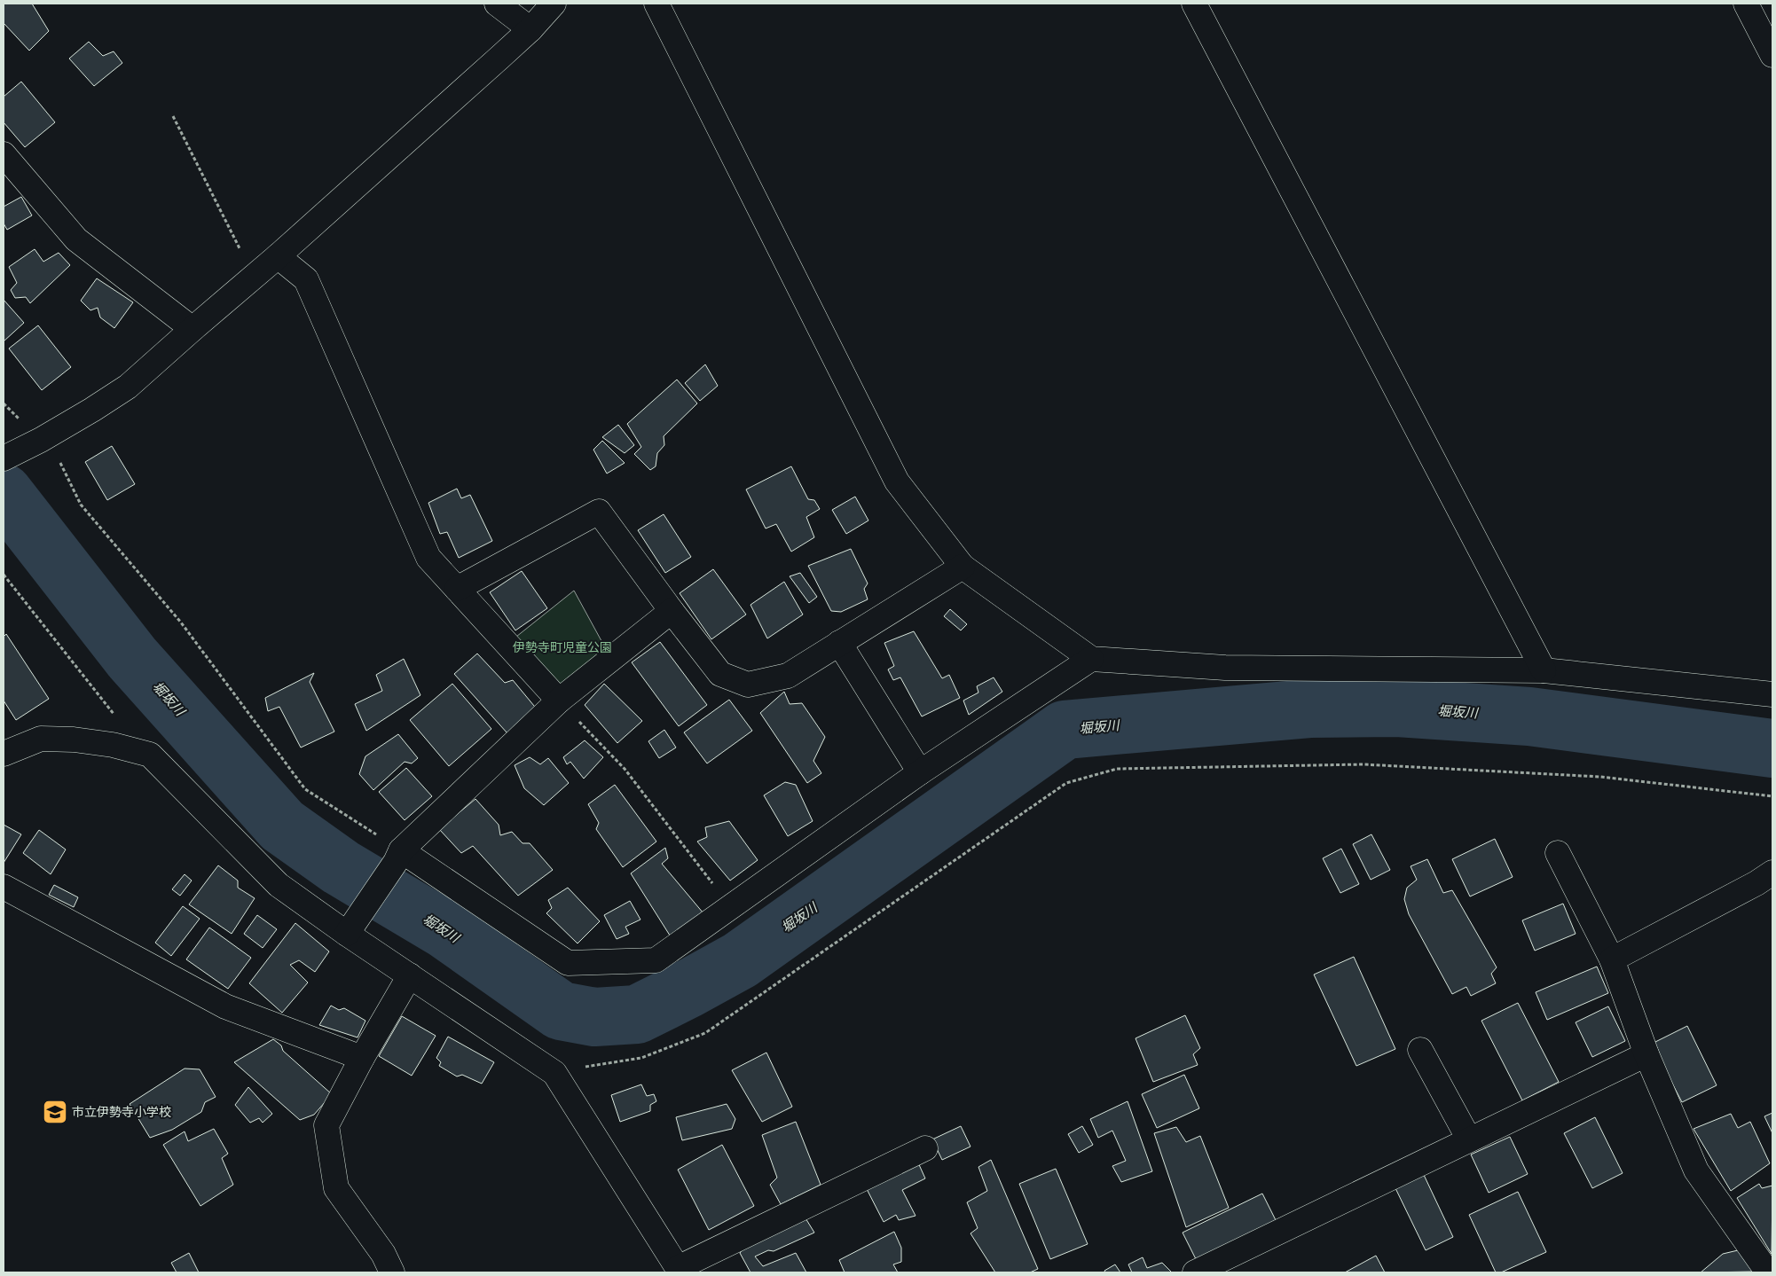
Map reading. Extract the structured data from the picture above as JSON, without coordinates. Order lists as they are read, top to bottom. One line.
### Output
{"water":["堀坂川"],"parks":["伊勢寺町児童公園"],"places":{"school or university":["市立伊勢寺小学校"]}}
